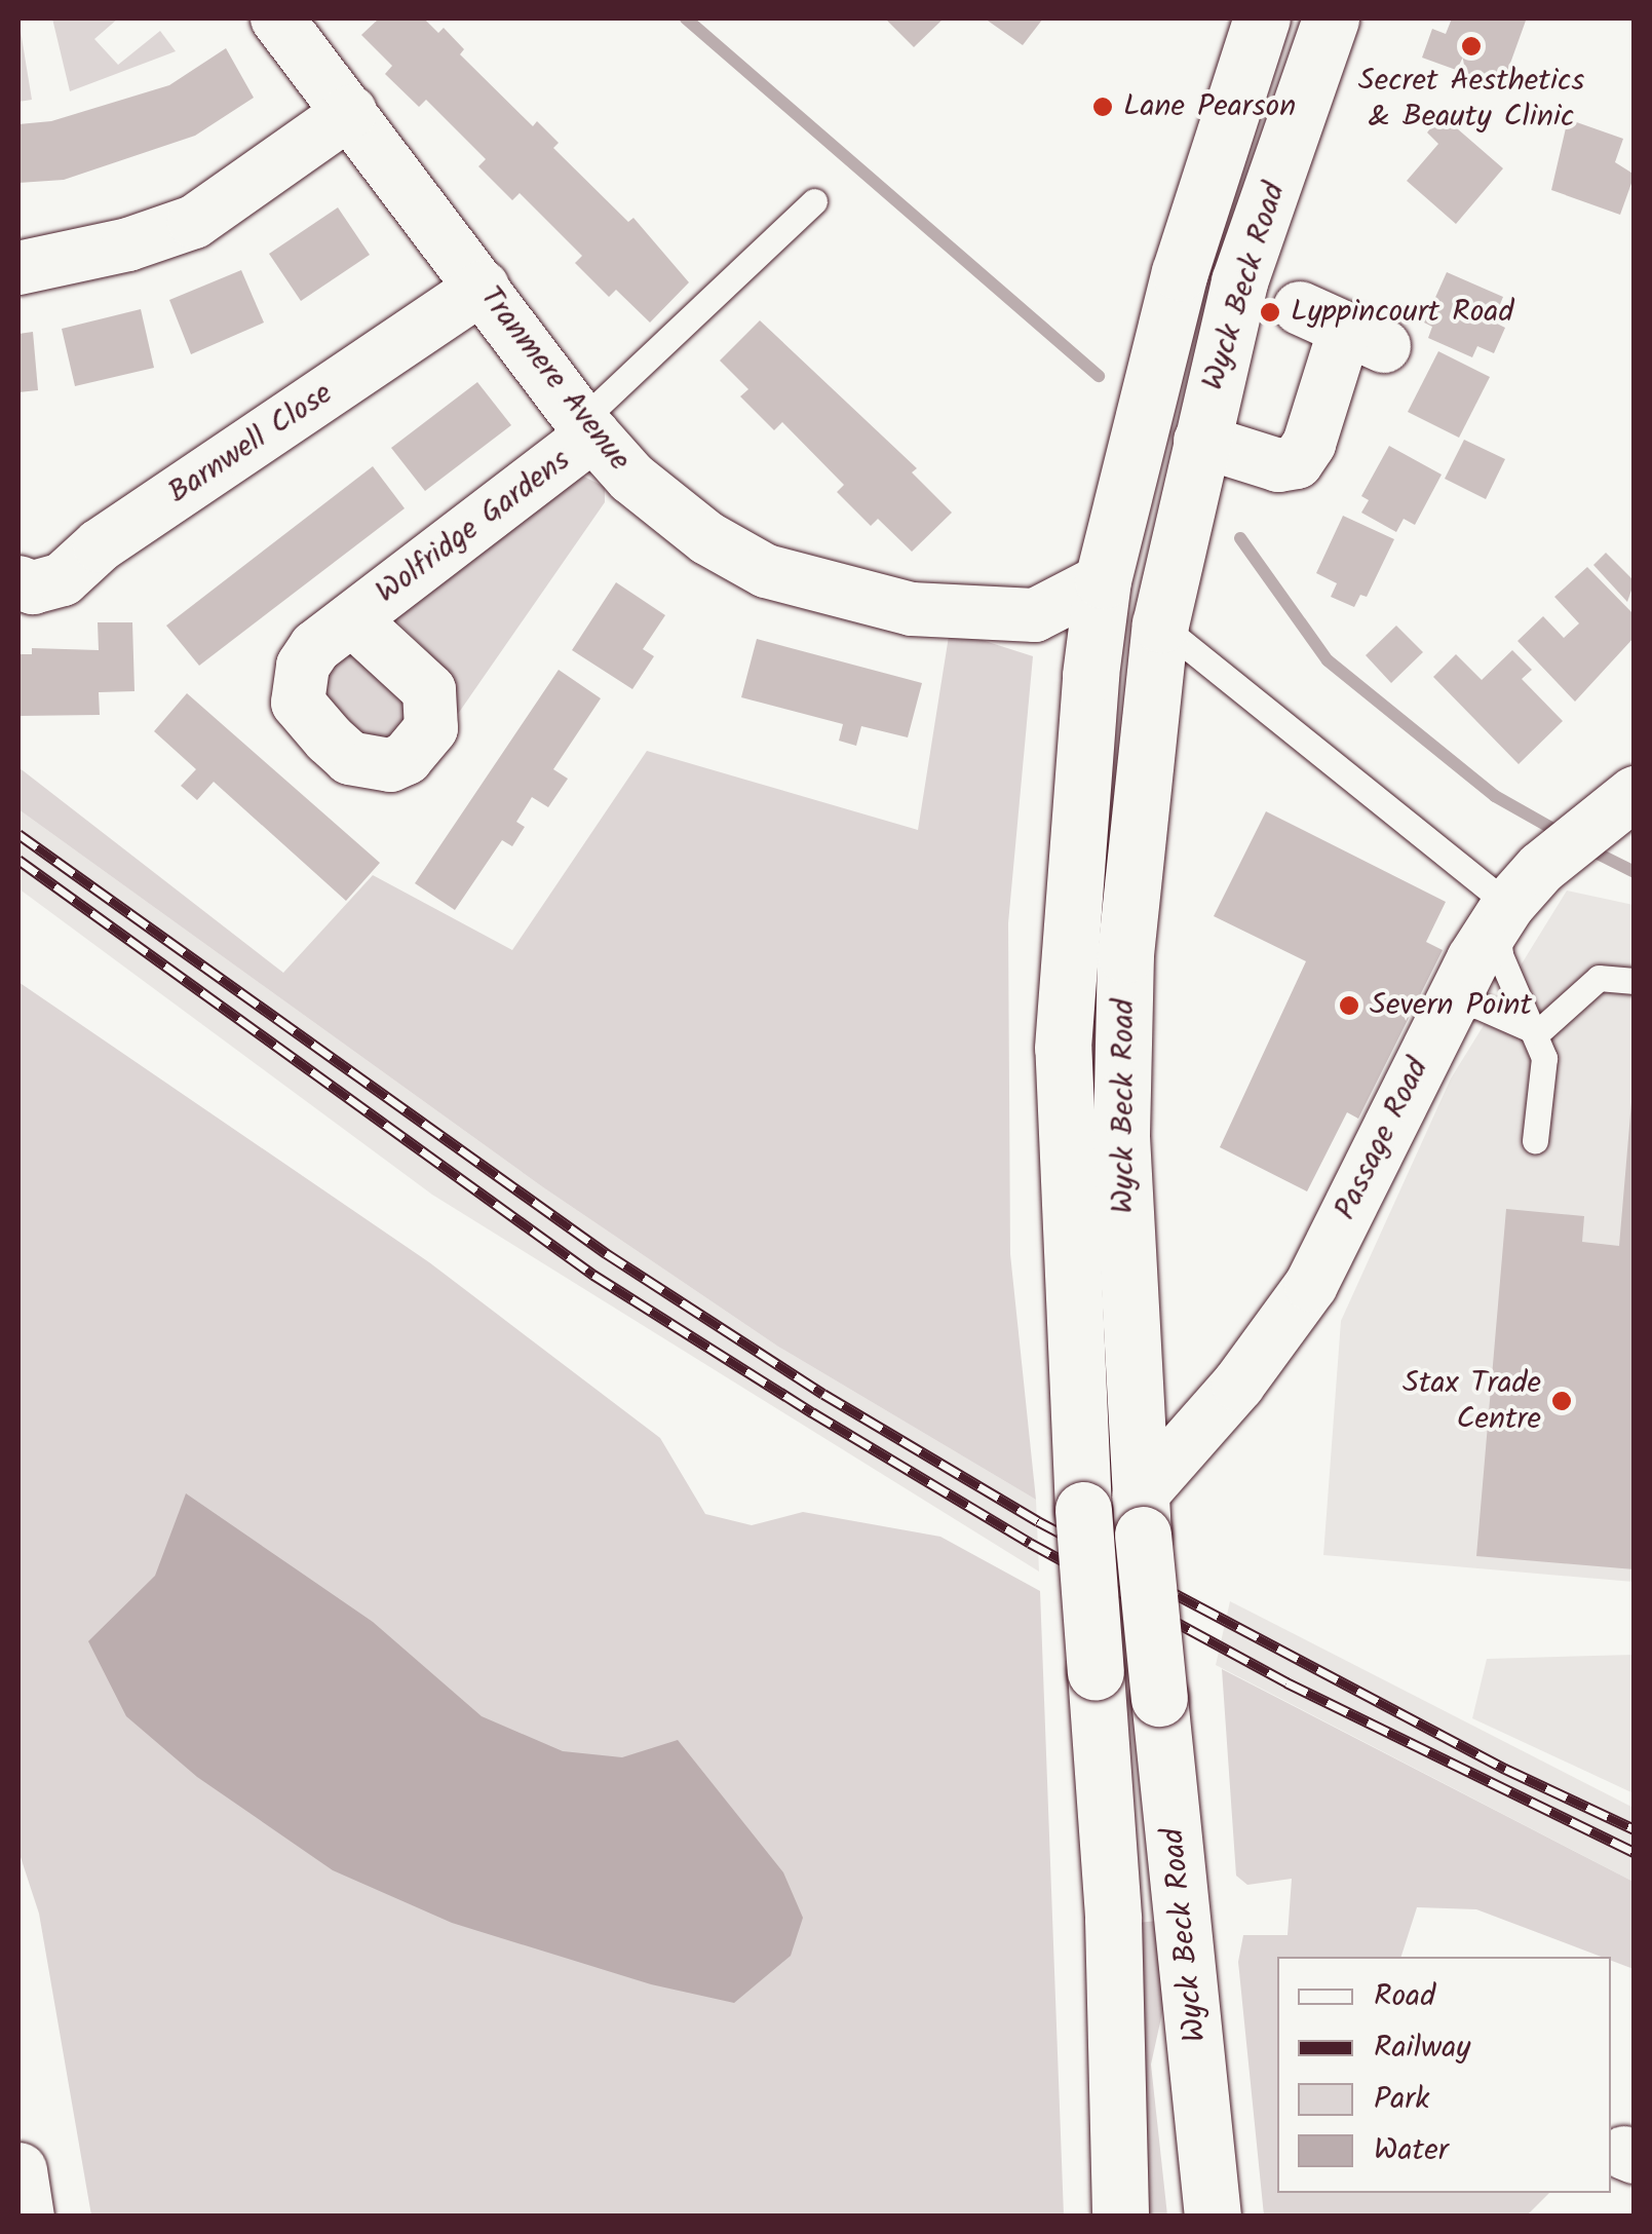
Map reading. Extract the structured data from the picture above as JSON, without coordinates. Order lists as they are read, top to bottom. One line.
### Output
{"streets":{"main road":["Wyck Beck Road"],"street":["Tranmere Avenue","Barnwell Close","Wolfridge Gardens","Passage Road"]},"crossings":[["Wyck Beck Road","Tranmere Avenue"],["Wyck Beck Road","Passage Road"],["Tranmere Avenue","Barnwell Close"],["Tranmere Avenue","Wolfridge Gardens"]],"places":["Secret Aesthetics & Beauty Clinic","Lane Pearson","Lyppincourt Road","Severn Point","Stax Trade Centre"],"legend":["Road","Railway","Park","Water"]}
